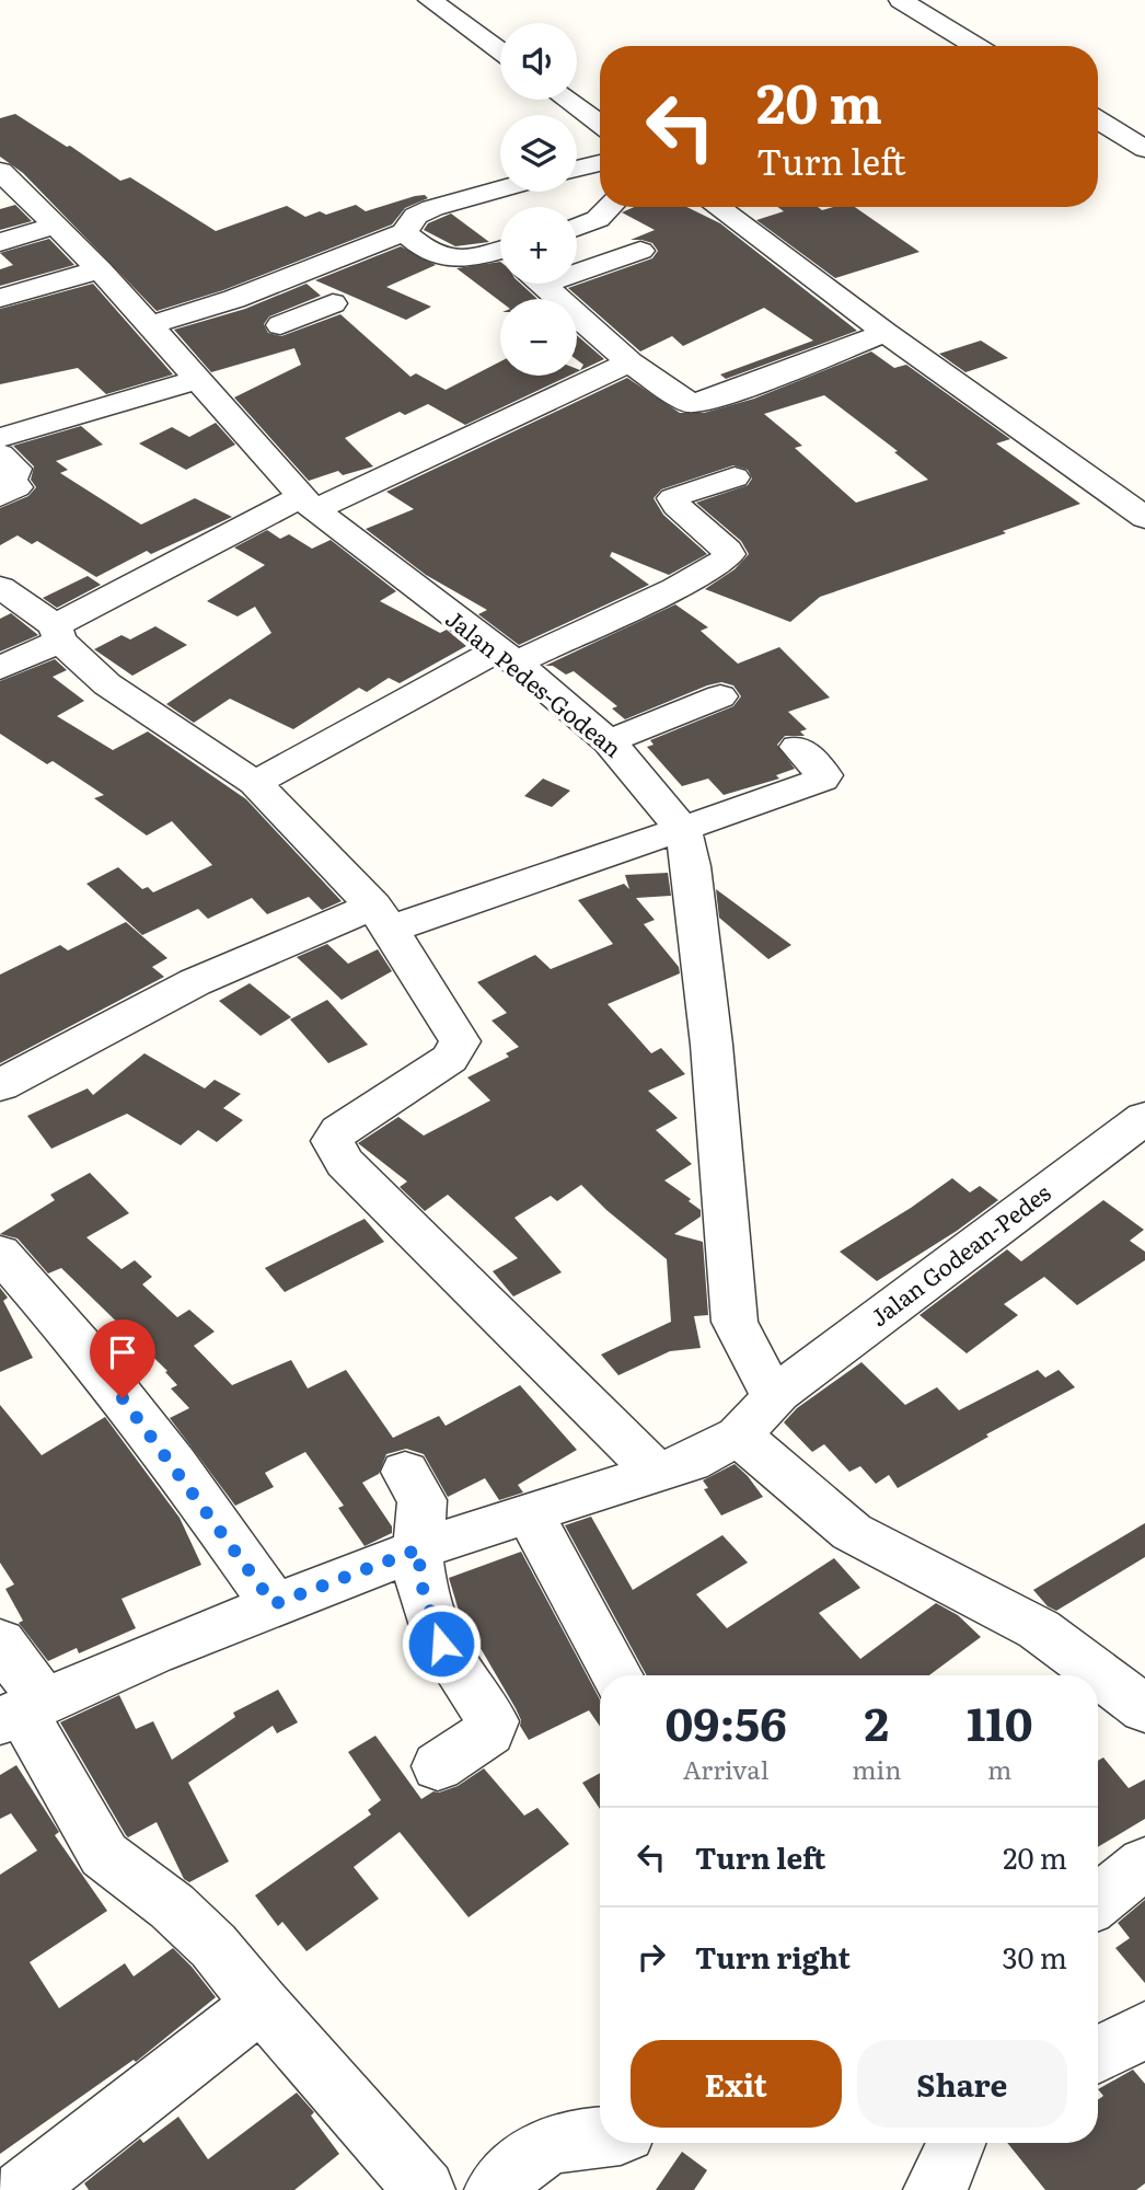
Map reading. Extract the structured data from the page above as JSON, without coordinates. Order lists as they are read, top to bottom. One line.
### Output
{"streets":{"street":["Jalan Pedes-Godean","Jalan Godean-Pedes"]},"crossings":[["Jalan Pedes-Godean","Jalan Godean-Pedes"]],"page":{"map_buttons":["+","−"],"turn":["20 m","Turn left"],"eta":["09:56","Arrival","2","min","110","m"],"list":[{"name":"Turn left","value":"20 m"},{"name":"Turn right","value":"30 m"}],"buttons":["Exit","Share"]}}
